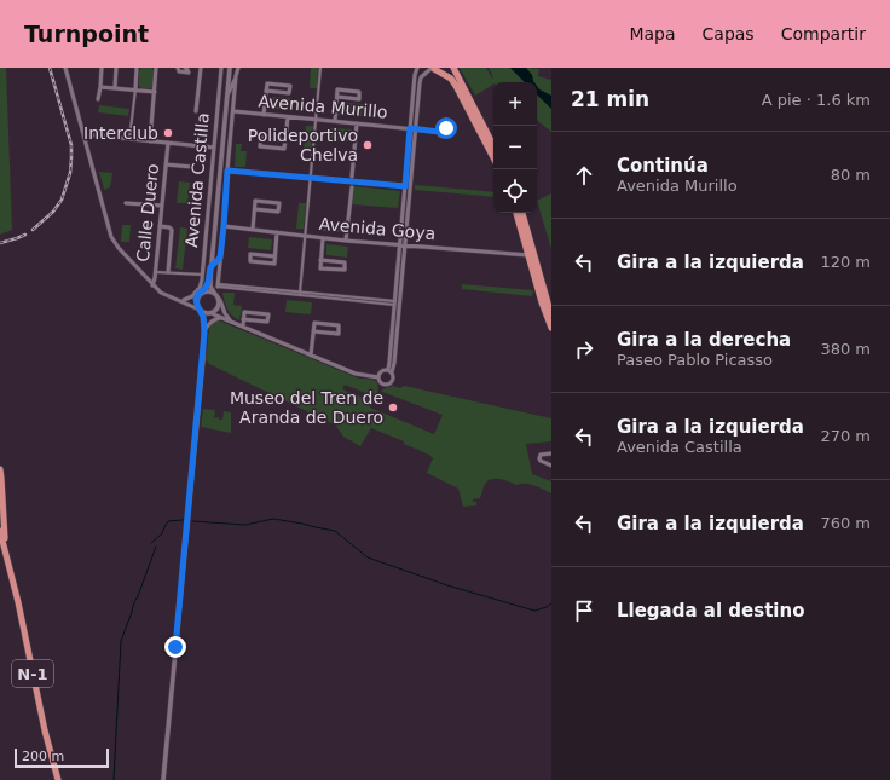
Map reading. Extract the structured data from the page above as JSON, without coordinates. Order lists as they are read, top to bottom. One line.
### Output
{"streets":{"highway":["N-1"],"street":["Avenida Murillo","Avenida Castilla","Calle Duero","Avenida Goya"]},"crossings":[["Avenida Murillo","Avenida Castilla"],["Avenida Castilla","Avenida Goya"]],"places":["Interclub","Polideportivo Chelva","Museo del Tren de Aranda de Duero"],"scale_bar":"200 m","page":{"header":"Turnpoint","nav":["Mapa","Capas","Compartir"],"heading":["21 min","A pie · 1.6 km"],"map_buttons":["+","−"],"list":[["Continúa","Avenida Murillo","80 m"],["Gira a la izquierda","120 m"],["Gira a la derecha","Paseo Pablo Picasso","380 m"],["Gira a la izquierda","Avenida Castilla","270 m"],["Gira a la izquierda","760 m"],"Llegada al destino"],"scale":"200 m"}}
